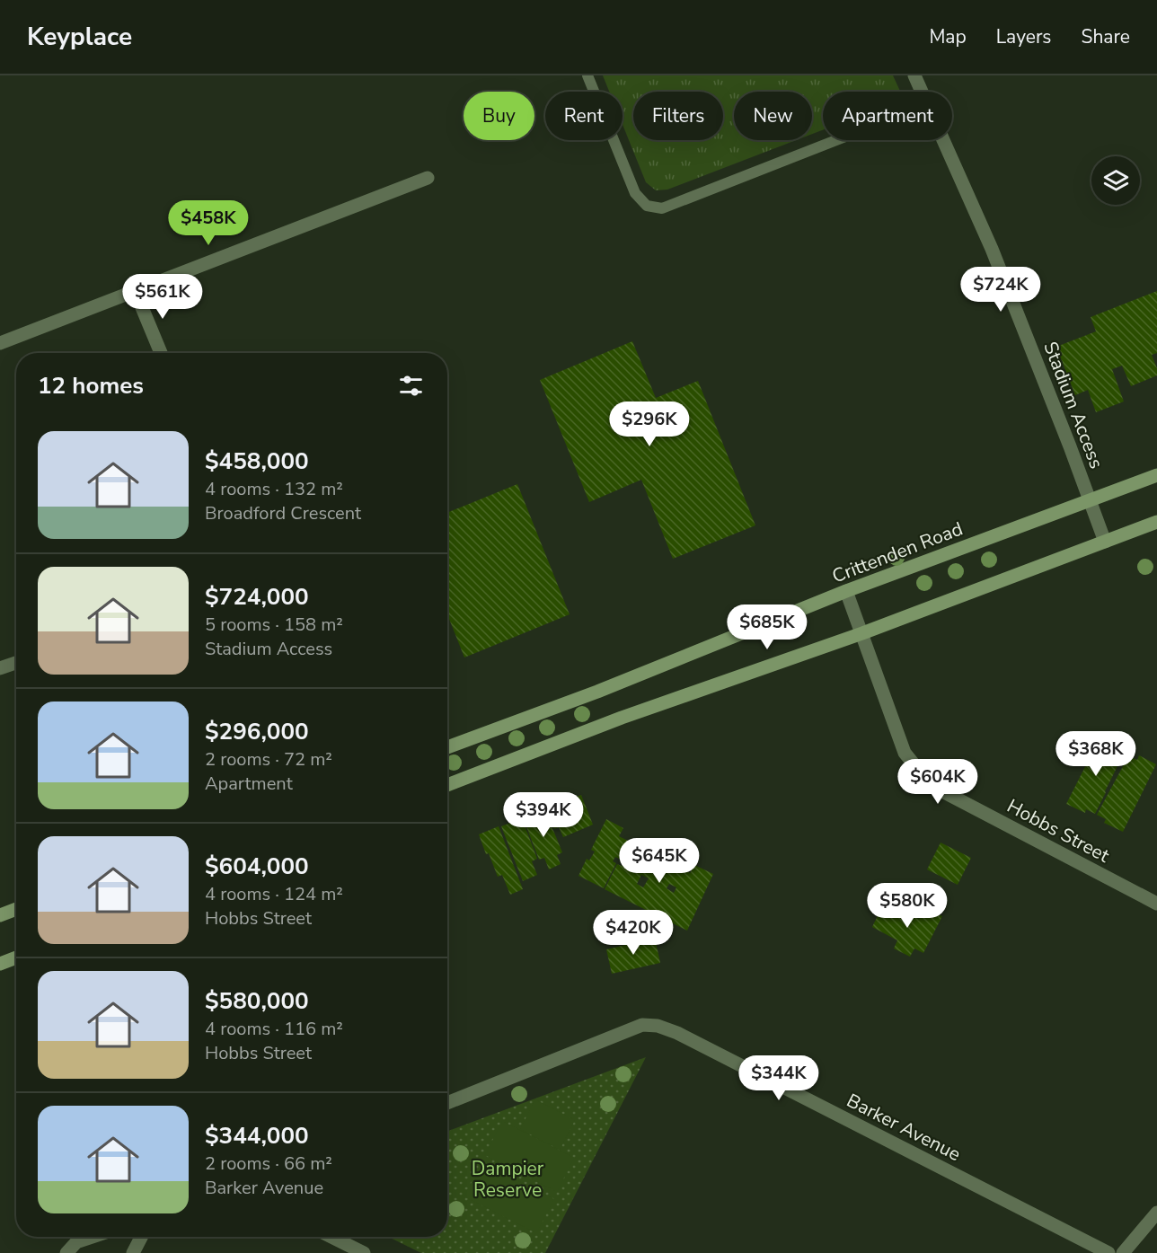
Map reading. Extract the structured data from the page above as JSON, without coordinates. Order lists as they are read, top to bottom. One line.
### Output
{"streets":{"main road":["Crittenden Road"],"street":["Stadium Access","Hobbs Street","Barker Avenue"]},"crossings":[["Stadium Access","Crittenden Road"],["Crittenden Road","Hobbs Street"]],"parks":["Dampier Reserve"],"page":{"header":"Keyplace","nav":["Map","Layers","Share"],"chip":["Buy","Rent","Filters","New","Apartment"],"price":["$458K","$724K","$561K","$296K","$685K","$368K","$604K","$394K","$645K","$580K","$420K","$344K"],"heading":"12 homes","list":[{"name":"$458,000","note":"4 rooms · 132 m² · Broadford Crescent"},{"name":"$724,000","note":"5 rooms · 158 m² · Stadium Access"},{"name":"$296,000","note":"2 rooms · 72 m² · Apartment"},{"name":"$604,000","note":"4 rooms · 124 m² · Hobbs Street"},{"name":"$580,000","note":"4 rooms · 116 m² · Hobbs Street"},{"name":"$344,000","note":"2 rooms · 66 m² · Barker Avenue"}]}}
